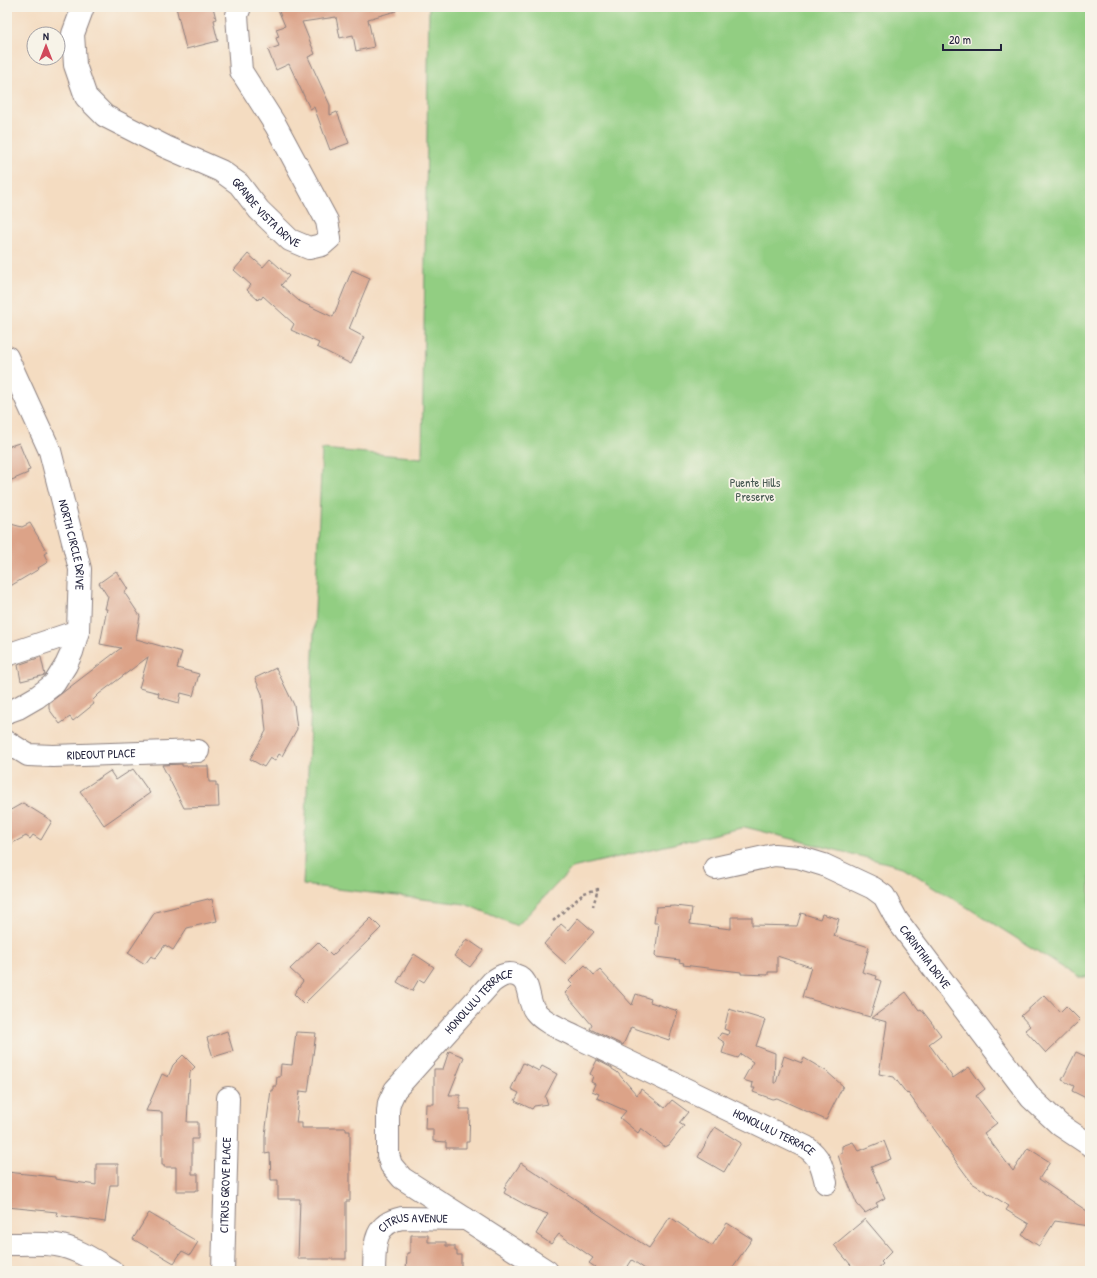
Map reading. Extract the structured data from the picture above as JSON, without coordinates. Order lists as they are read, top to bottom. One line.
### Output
{"streets":{"street":["GRANDE VISTA DRIVE","NORTH CIRCLE DRIVE","RIDEOUT PLACE","CARINTHIA DRIVE","HONOLULU TERRACE","CITRUS GROVE PLACE","CITRUS AVENUE"]},"crossings":[["HONOLULU TERRACE","CITRUS AVENUE"]],"parks":["Puente Hills Preserve"],"scale_bar":"20 m","north":"top"}
